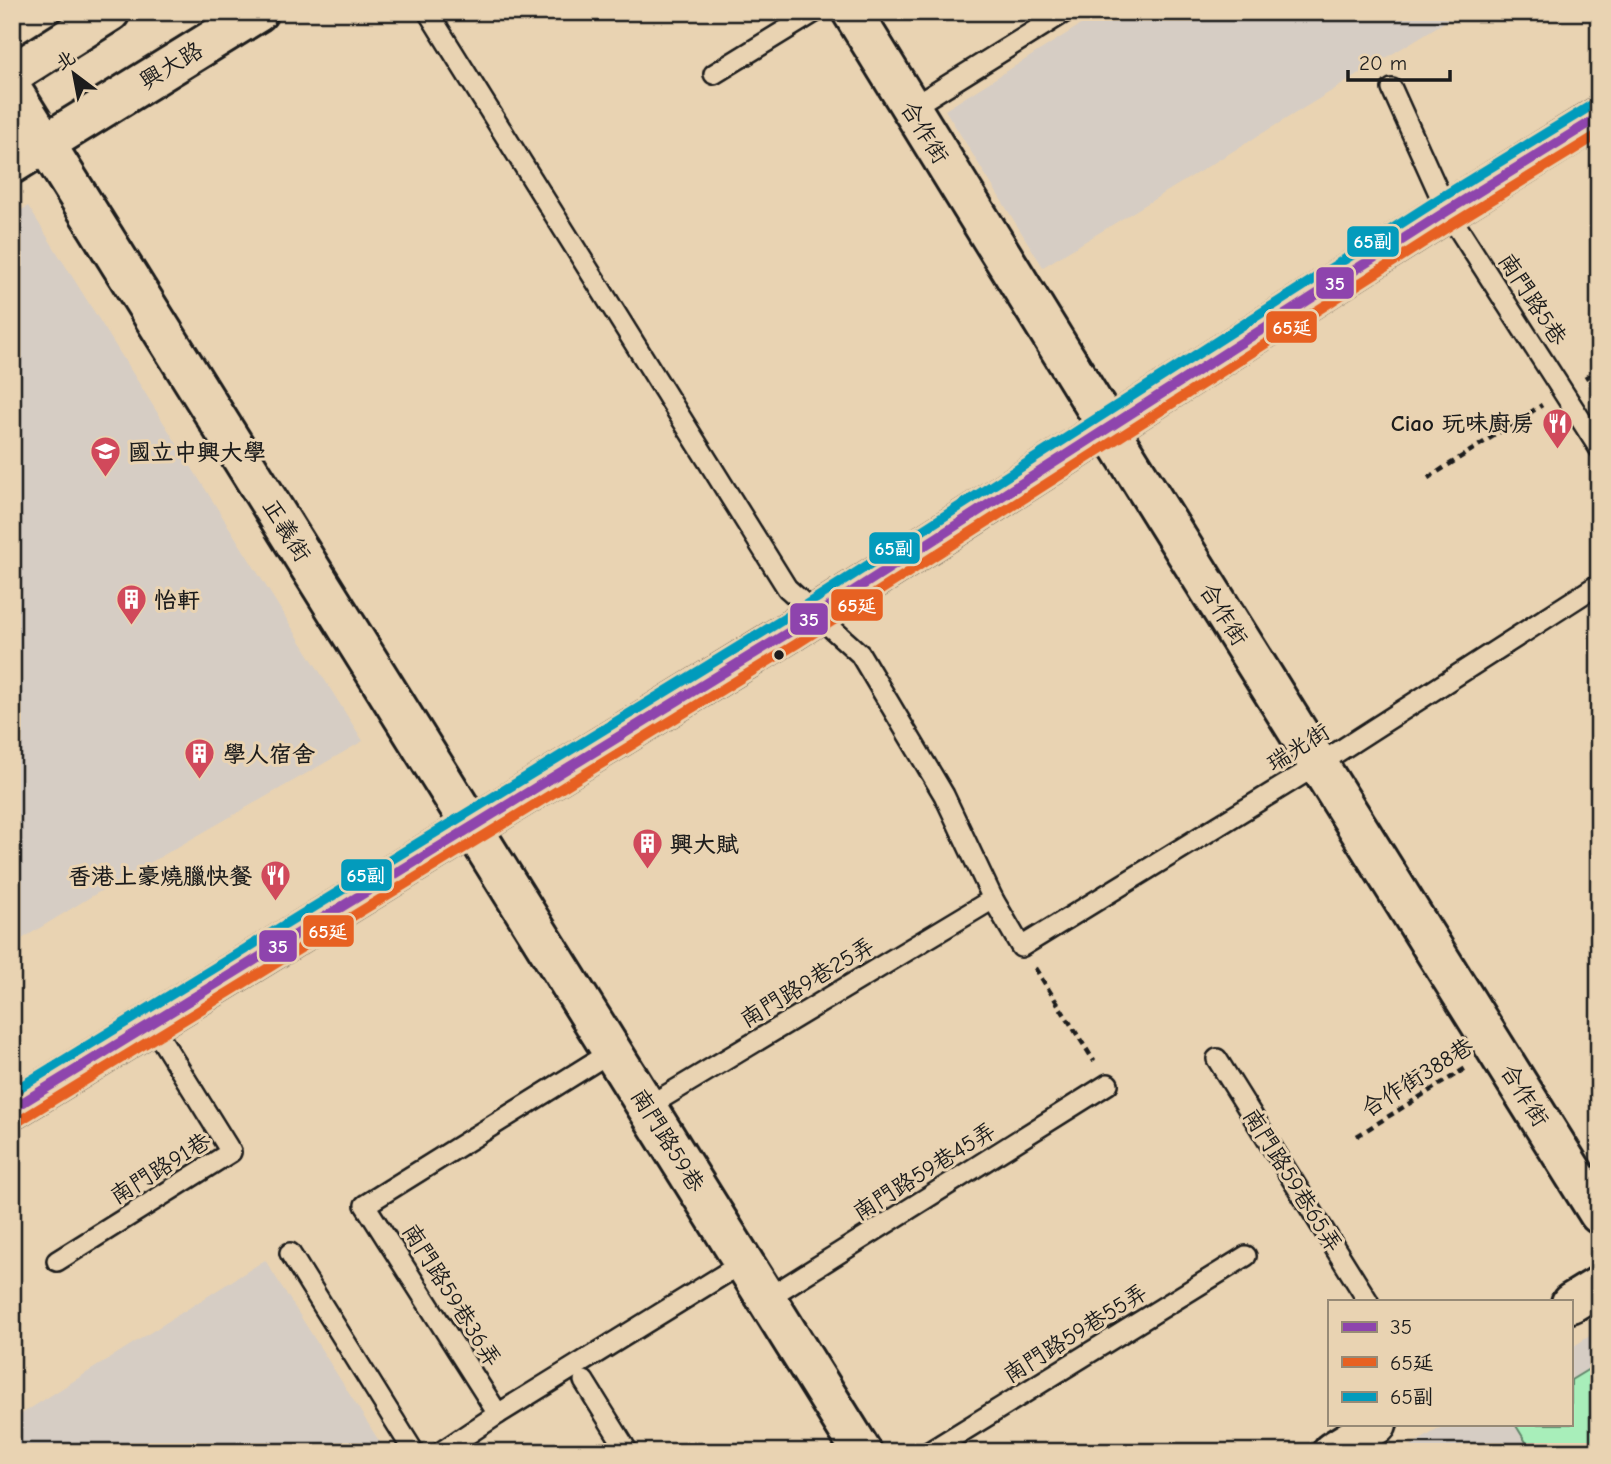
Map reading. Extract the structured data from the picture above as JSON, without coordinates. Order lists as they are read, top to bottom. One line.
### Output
{"streets":{"street":["興大路","合作街","正義街","南門路59巷"],"lane":["南門路5巷","瑞光街","南門路9巷25弄","南門路91巷","南門路59巷45弄","南門路59巷65弄","南門路59巷36弄","南門路59巷55弄"],"path":["合作街388巷"]},"crossings":[["興大路","正義街"],["合作街","瑞光街"],["合作街","合作街388巷"],["正義街","南門路59巷"],["南門路9巷25弄","南門路59巷"],["南門路59巷","南門路59巷45弄"],["南門路59巷","南門路59巷36弄"]],"places":{"restaurant":["Ciao 玩味廚房","香港上豪燒臘快餐"],"school or university":["國立中興大學"],"building":["怡軒","學人宿舍","興大賦"]},"lines":["transit line 65副","transit line 35","transit line 65延"],"legend":["35","65延","65副"],"scale_bar":"20 m","north":"top left"}
